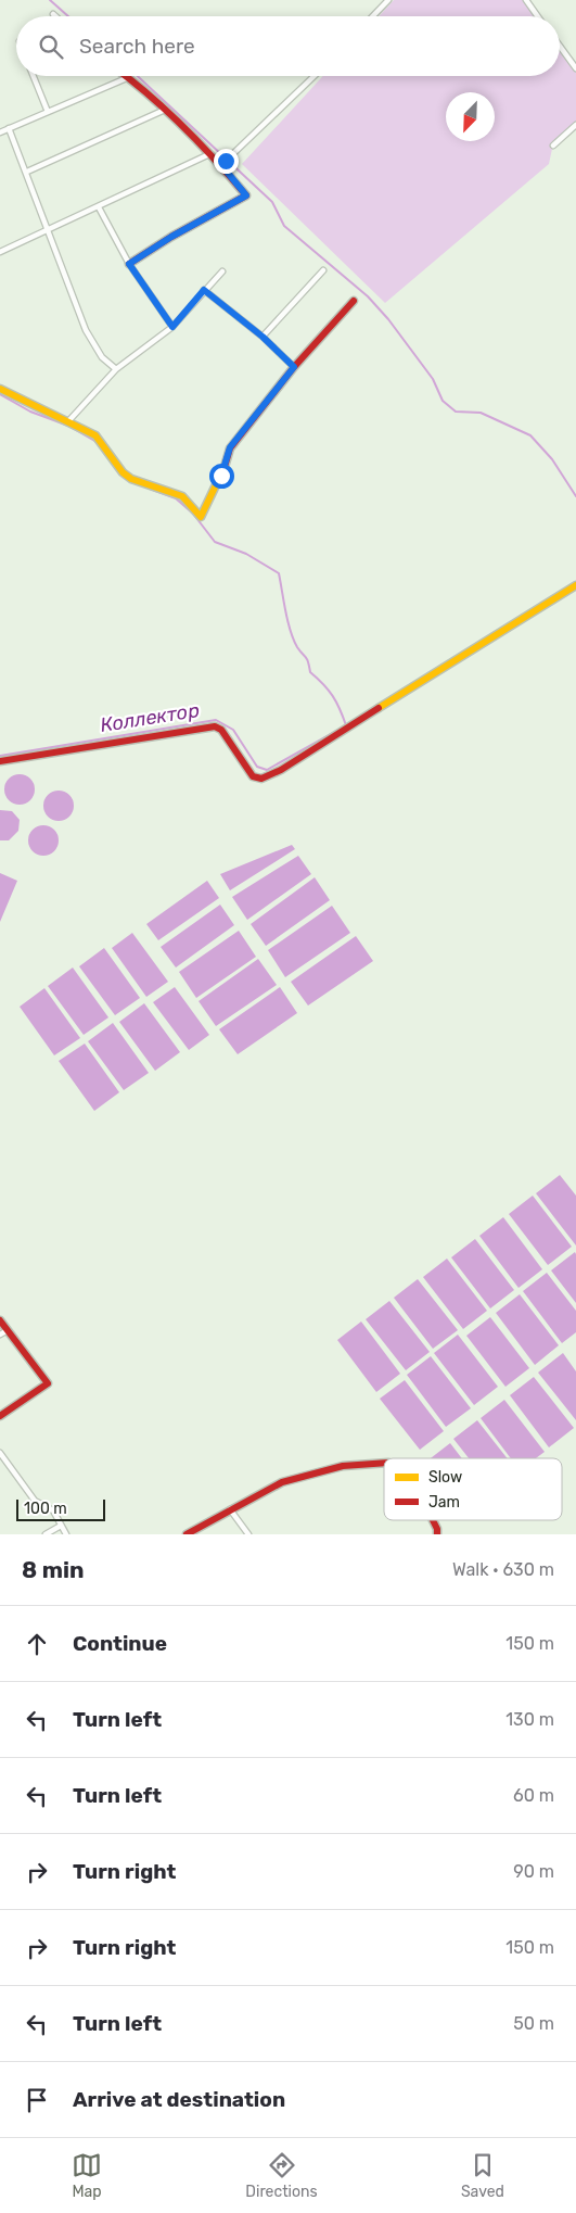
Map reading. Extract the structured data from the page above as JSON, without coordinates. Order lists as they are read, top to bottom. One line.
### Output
{"water":["Коллектор"],"legend":["Slow","Jam"],"scale_bar":"100 m","north":"bottom left","page":{"search":"Search here","scale":"100 m","heading":["8 min","Walk · 630 m"],"list":[["Continue","150 m"],["Turn left","130 m"],["Turn left","60 m"],["Turn right","90 m"],["Turn right","150 m"],["Turn left","50 m"],"Arrive at destination"],"nav":["Map","Directions","Saved"]}}
